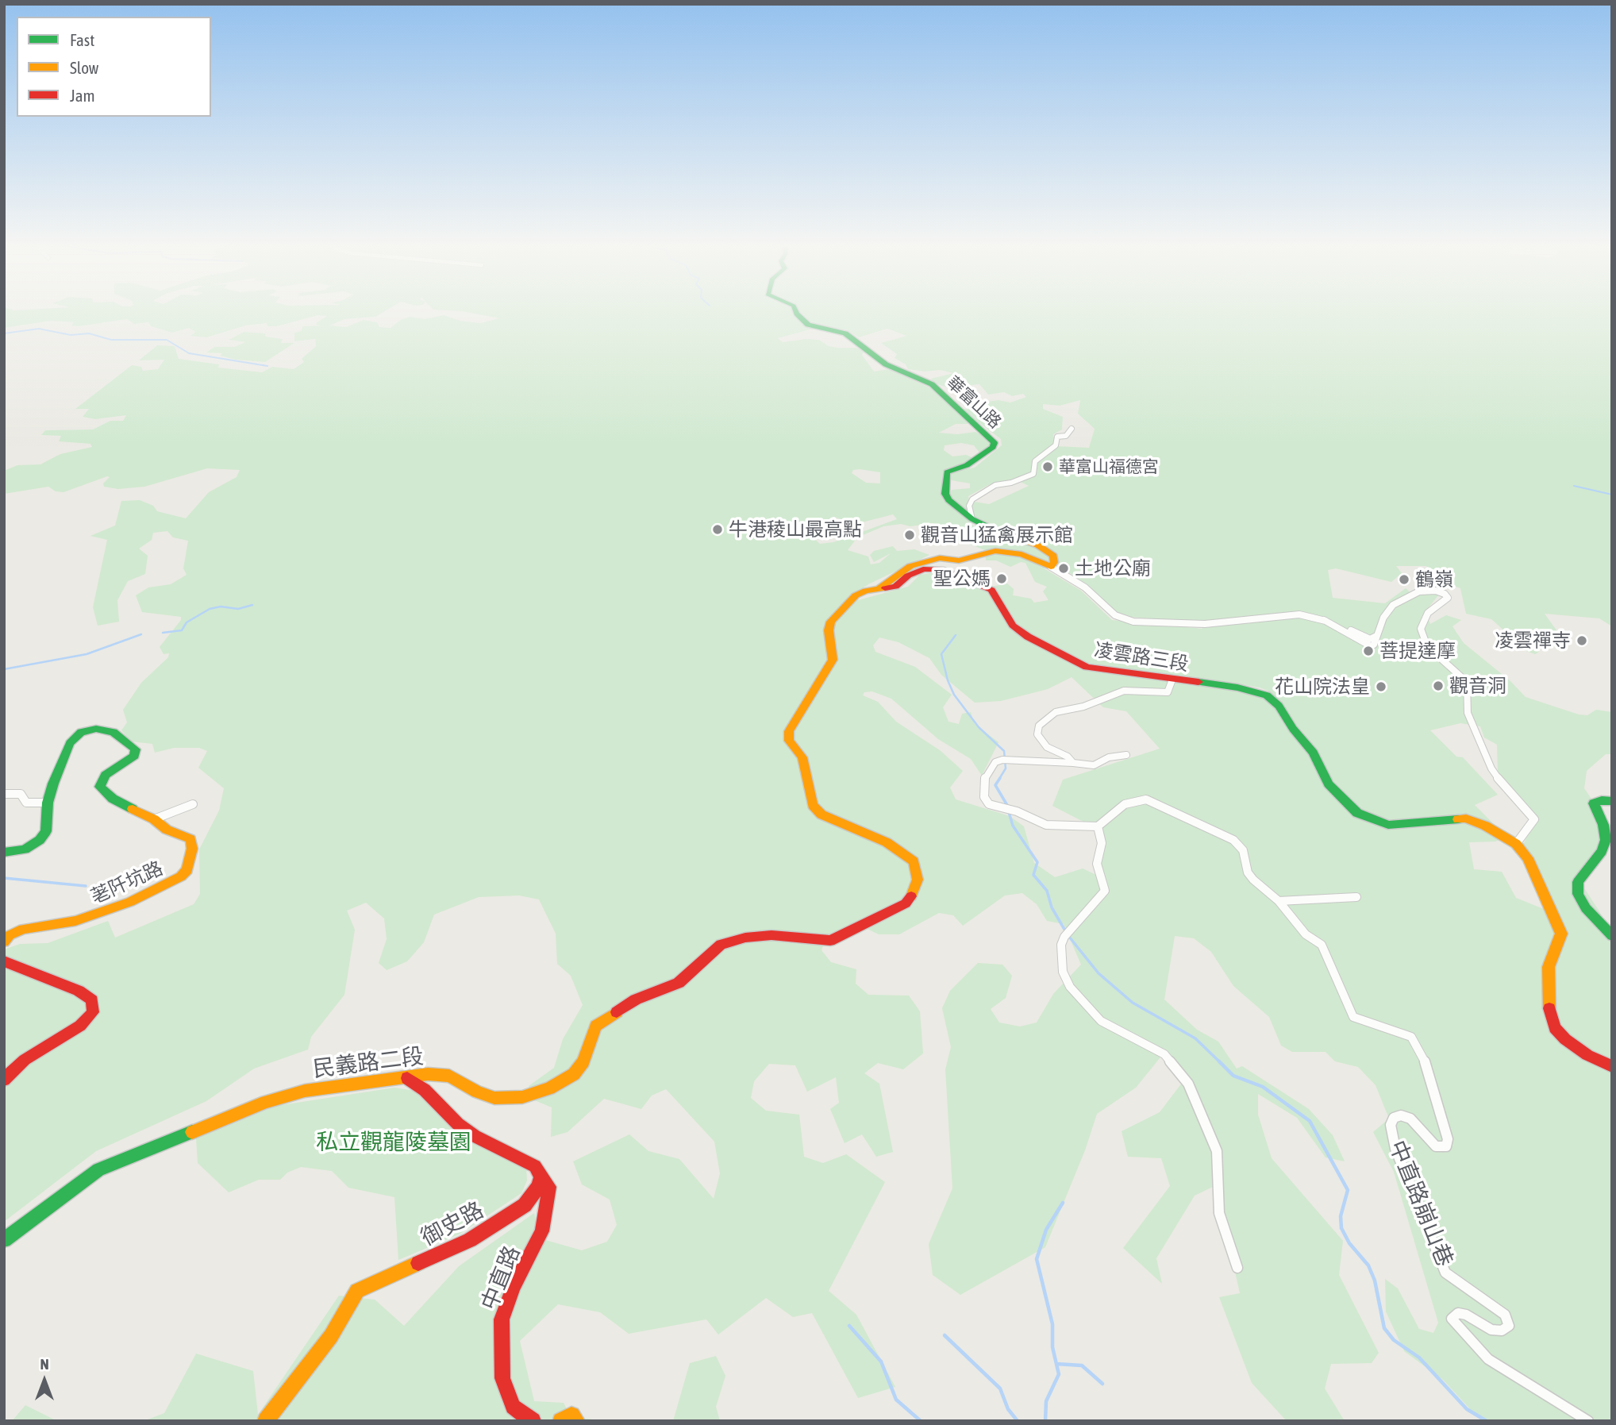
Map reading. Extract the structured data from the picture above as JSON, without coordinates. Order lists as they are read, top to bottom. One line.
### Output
{"streets":{"street":["華富山路","凌雲路三段","荖阡坑路","民義路二段","中直路崩山巷","御史路","中直路"]},"crossings":[["華富山路","凌雲路三段"],["凌雲路三段","民義路二段"],["御史路","中直路"]],"parks":["私立觀龍陵墓園"],"places":["華富山福德宮","牛港稜山最高點","觀音山猛禽展示館","土地公廟","聖公媽","鶴嶺","凌雲禪寺","菩提達摩","觀音洞","花山院法皇"],"legend":["Fast","Slow","Jam"],"north":"top"}
